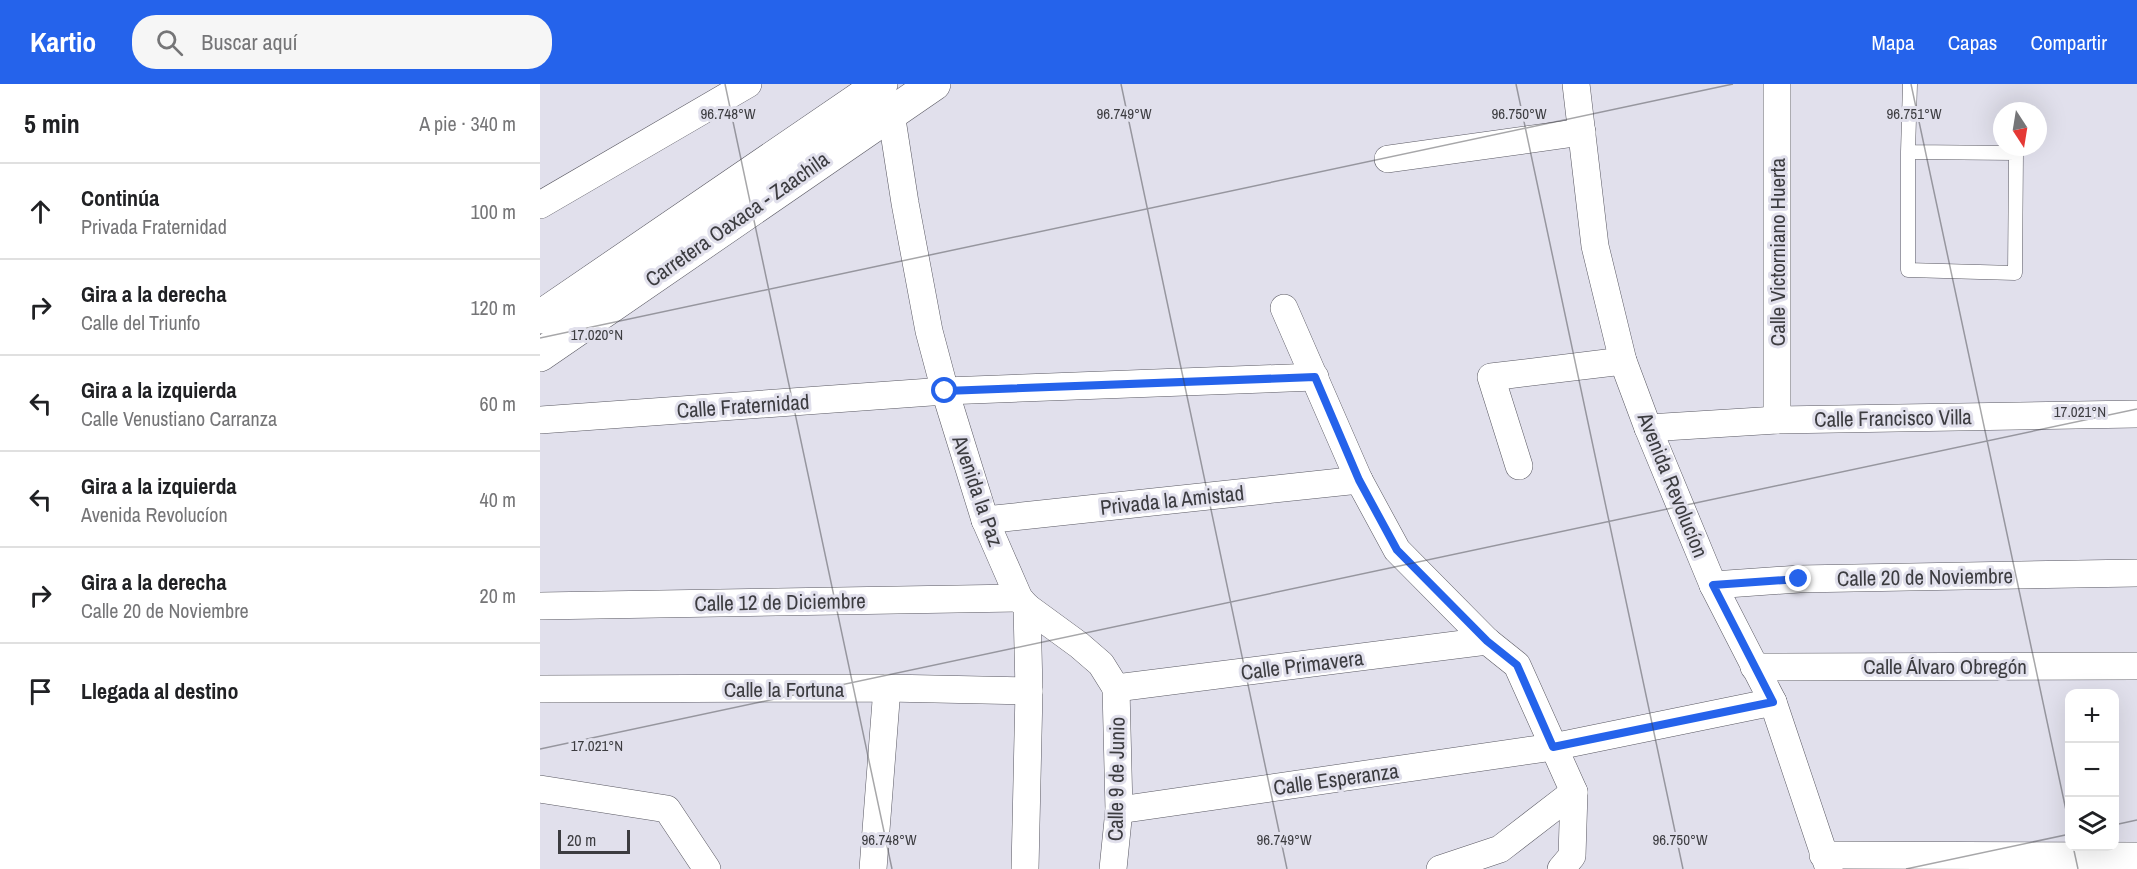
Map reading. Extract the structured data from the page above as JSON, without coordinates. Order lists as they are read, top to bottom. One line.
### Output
{"streets":{"main road":["Carretera Oaxaca - Zaachila"],"street":["Calle Victorniano Huerta","Calle Fraternidad","Calle Francisco Villa","Avenida Revolucíon","Avenida la Paz","Privada la Amistad","Calle 20 de Noviembre","Calle 12 de Diciembre","Calle Primavera","Calle Álvaro Obregón","Calle la Fortuna","Calle 9 de Junio","Calle Esperanza"]},"crossings":[["Carretera Oaxaca - Zaachila","Avenida la Paz"],["Calle Victorniano Huerta","Calle Francisco Villa"],["Calle Fraternidad","Avenida la Paz"],["Calle Francisco Villa","Avenida Revolucíon"],["Avenida Revolucíon","Calle 20 de Noviembre"],["Avenida Revolucíon","Calle Álvaro Obregón"],["Avenida Revolucíon","Calle Esperanza"],["Avenida la Paz","Privada la Amistad"],["Avenida la Paz","Calle 12 de Diciembre"],["Avenida la Paz","Calle la Fortuna"],["Calle Primavera","Calle 9 de Junio"],["Calle 9 de Junio","Calle Esperanza"]],"scale_bar":"20 m","north":"bottom","page":{"header":"Kartio","search":"Buscar aquí","nav":["Mapa","Capas","Compartir"],"heading":["5 min","A pie · 340 m"],"list":[["Continúa","Privada Fraternidad","100 m"],["Gira a la derecha","Calle del Triunfo","120 m"],["Gira a la izquierda","Calle Venustiano Carranza","60 m"],["Gira a la izquierda","Avenida Revolucíon","40 m"],["Gira a la derecha","Calle 20 de Noviembre","20 m"],"Llegada al destino"],"map_buttons":["+","−"],"scale":"20 m"},"coordinates":["96.748°W","96.749°W","96.750°W","96.751°W","17.020°N","17.021°N"]}
